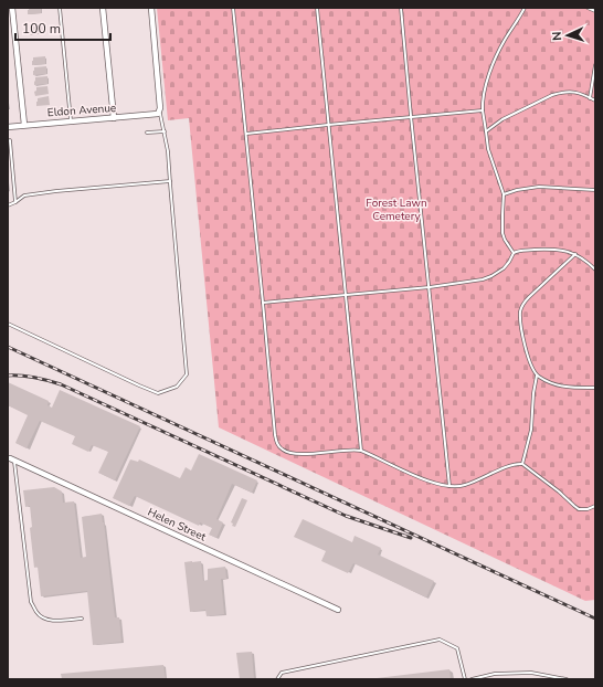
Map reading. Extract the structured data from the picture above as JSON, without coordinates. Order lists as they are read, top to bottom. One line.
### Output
{"streets":{"street":["Eldon Avenue","Helen Street"]},"parks":["Forest Lawn Cemetery"],"scale_bar":"100 m","north":"left"}
